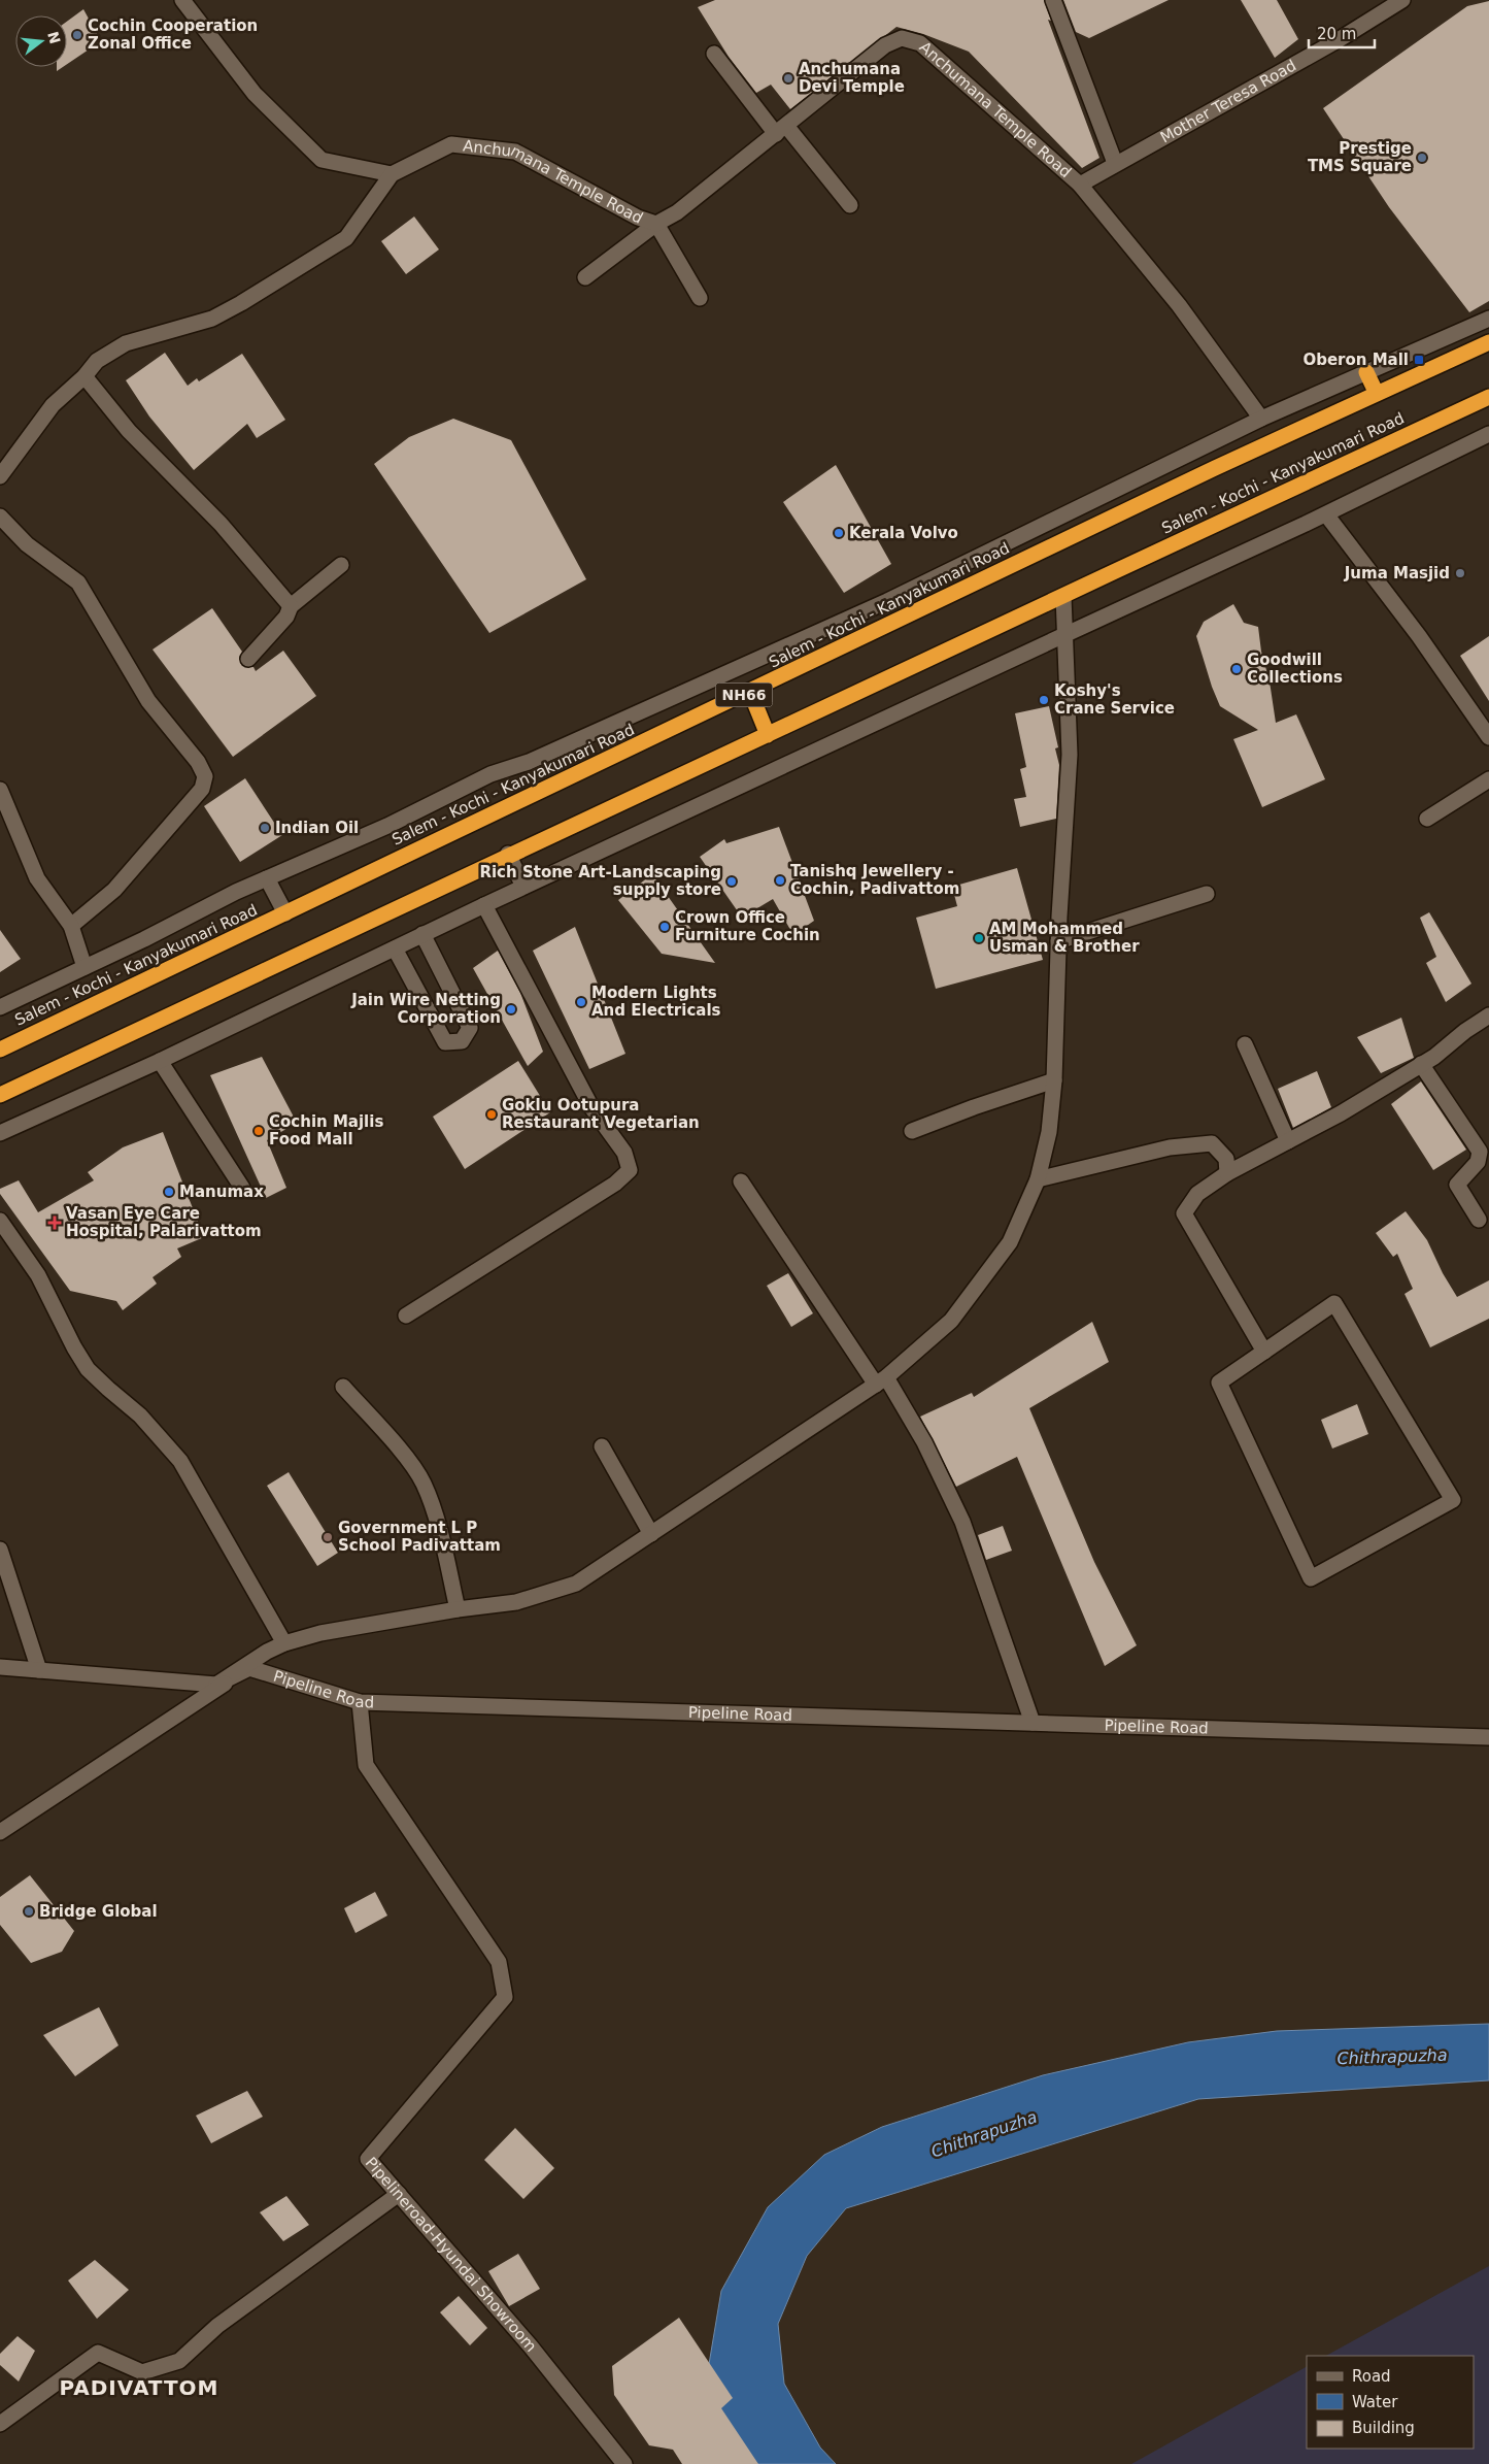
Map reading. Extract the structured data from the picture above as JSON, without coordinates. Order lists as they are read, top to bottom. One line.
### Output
{"streets":{"highway":["Salem - Kochi - Kanyakumari Road","NH66"],"street":["Mother Teresa Road","Anchumana Temple Road","Pipeline Road","Pipelineroad-Hyundai Showroom"]},"crossings":[["Mother Teresa Road","Anchumana Temple Road"],["Pipeline Road","Pipelineroad-Hyundai Showroom"]],"districts":["PADIVATTOM"],"water":["Chithrapuzha"],"places":{"other":["Cochin Cooperation Zonal Office","Anchumana Devi Temple","Prestige TMS Square","Kerala Volvo","Juma Masjid","Goodwill Collections","Koshy's Crane Service","Indian Oil","Tanishq Jewellery - Cochin, Padivattom","Rich Stone Art-Landscaping supply store","Crown Office Furniture Cochin","AM Mohammed Usman & Brother","Modern Lights And Electricals","Jain Wire Netting Corporation","Goklu Ootupura Restaurant Vegetarian","Cochin Majlis Food Mall","Manumax","Government L P School Padivattam","Bridge Global"],"transit":["Oberon Mall"],"health":["Vasan Eye Care Hospital, Palarivattom"]},"legend":["Road","Water","Building"],"scale_bar":"20 m","north":"right"}
